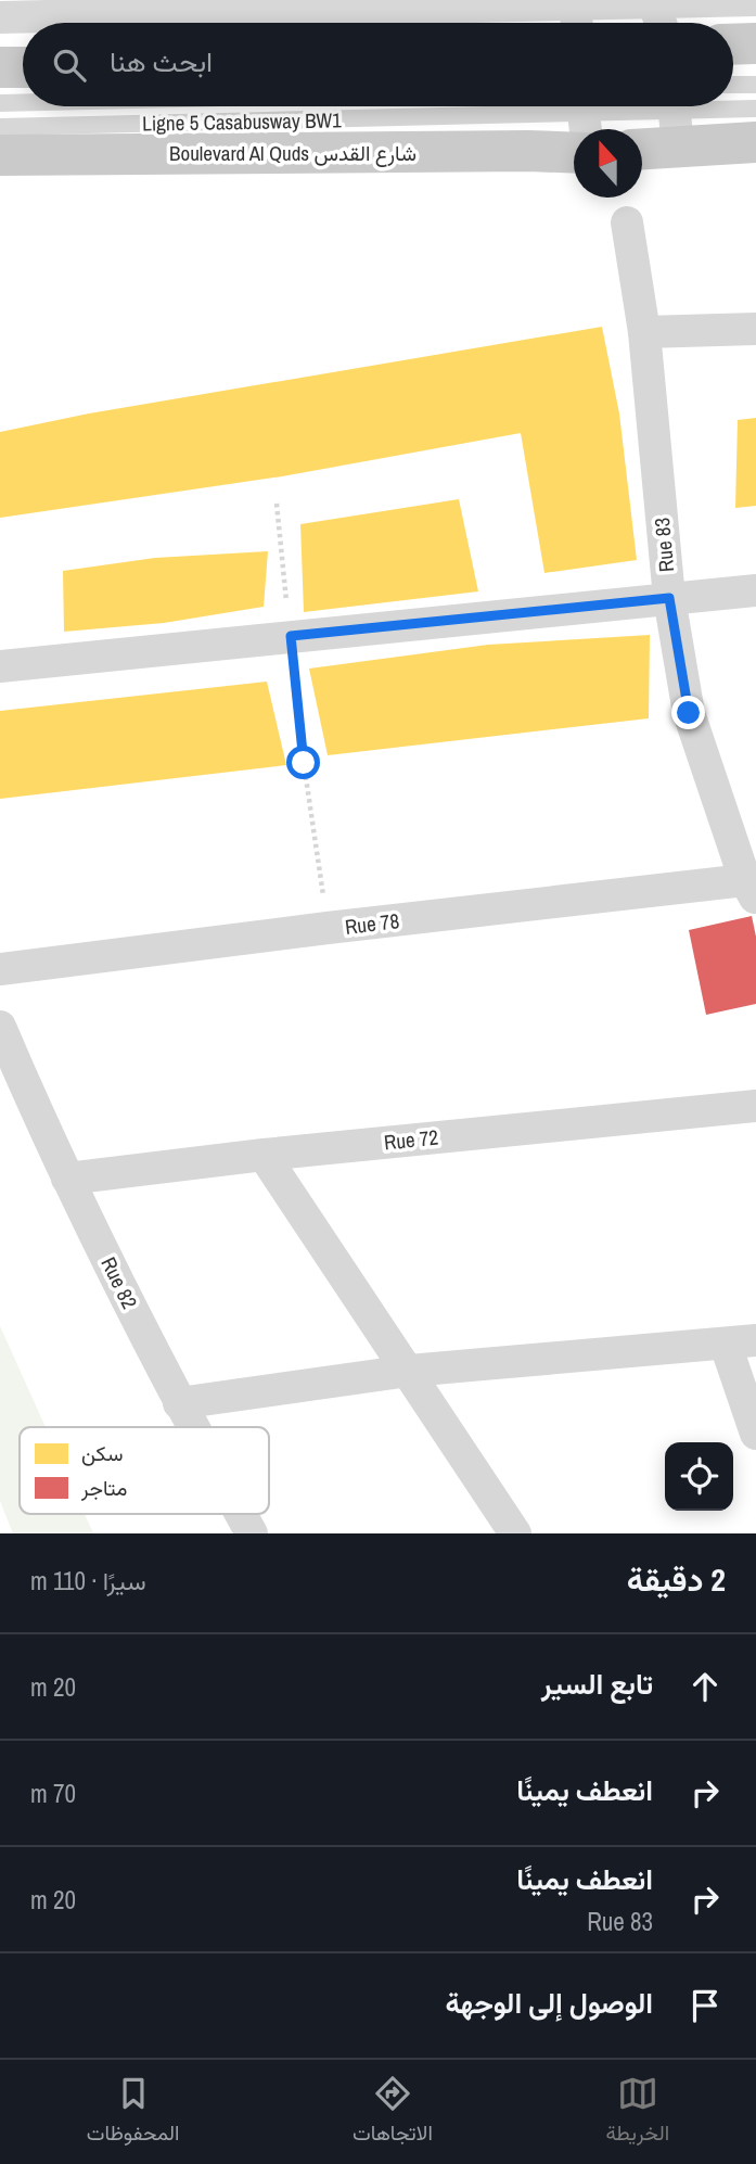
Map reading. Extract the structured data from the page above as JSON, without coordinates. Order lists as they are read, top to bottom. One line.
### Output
{"streets":{"main road":["Boulevard Al Quds شارع القدس"],"street":["Rue 83","Rue 78","Rue 72","Rue 82"],"lane":["Ligne 5 Casabusway BW1"]},"crossings":[["Rue 83","Rue 78"],["Rue 72","Rue 82"]],"legend":["سكن","متاجر"],"north":"top","page":{"search":"ابحث هنا","heading":["2 دقيقة","سيرًا · 110 m"],"list":[["تابع السير","20 m"],["انعطف يمينًا","70 m"],["انعطف يمينًا","Rue 83","20 m"],"الوصول إلى الوجهة"],"nav":["الخريطة","الاتجاهات","المحفوظات"]}}
